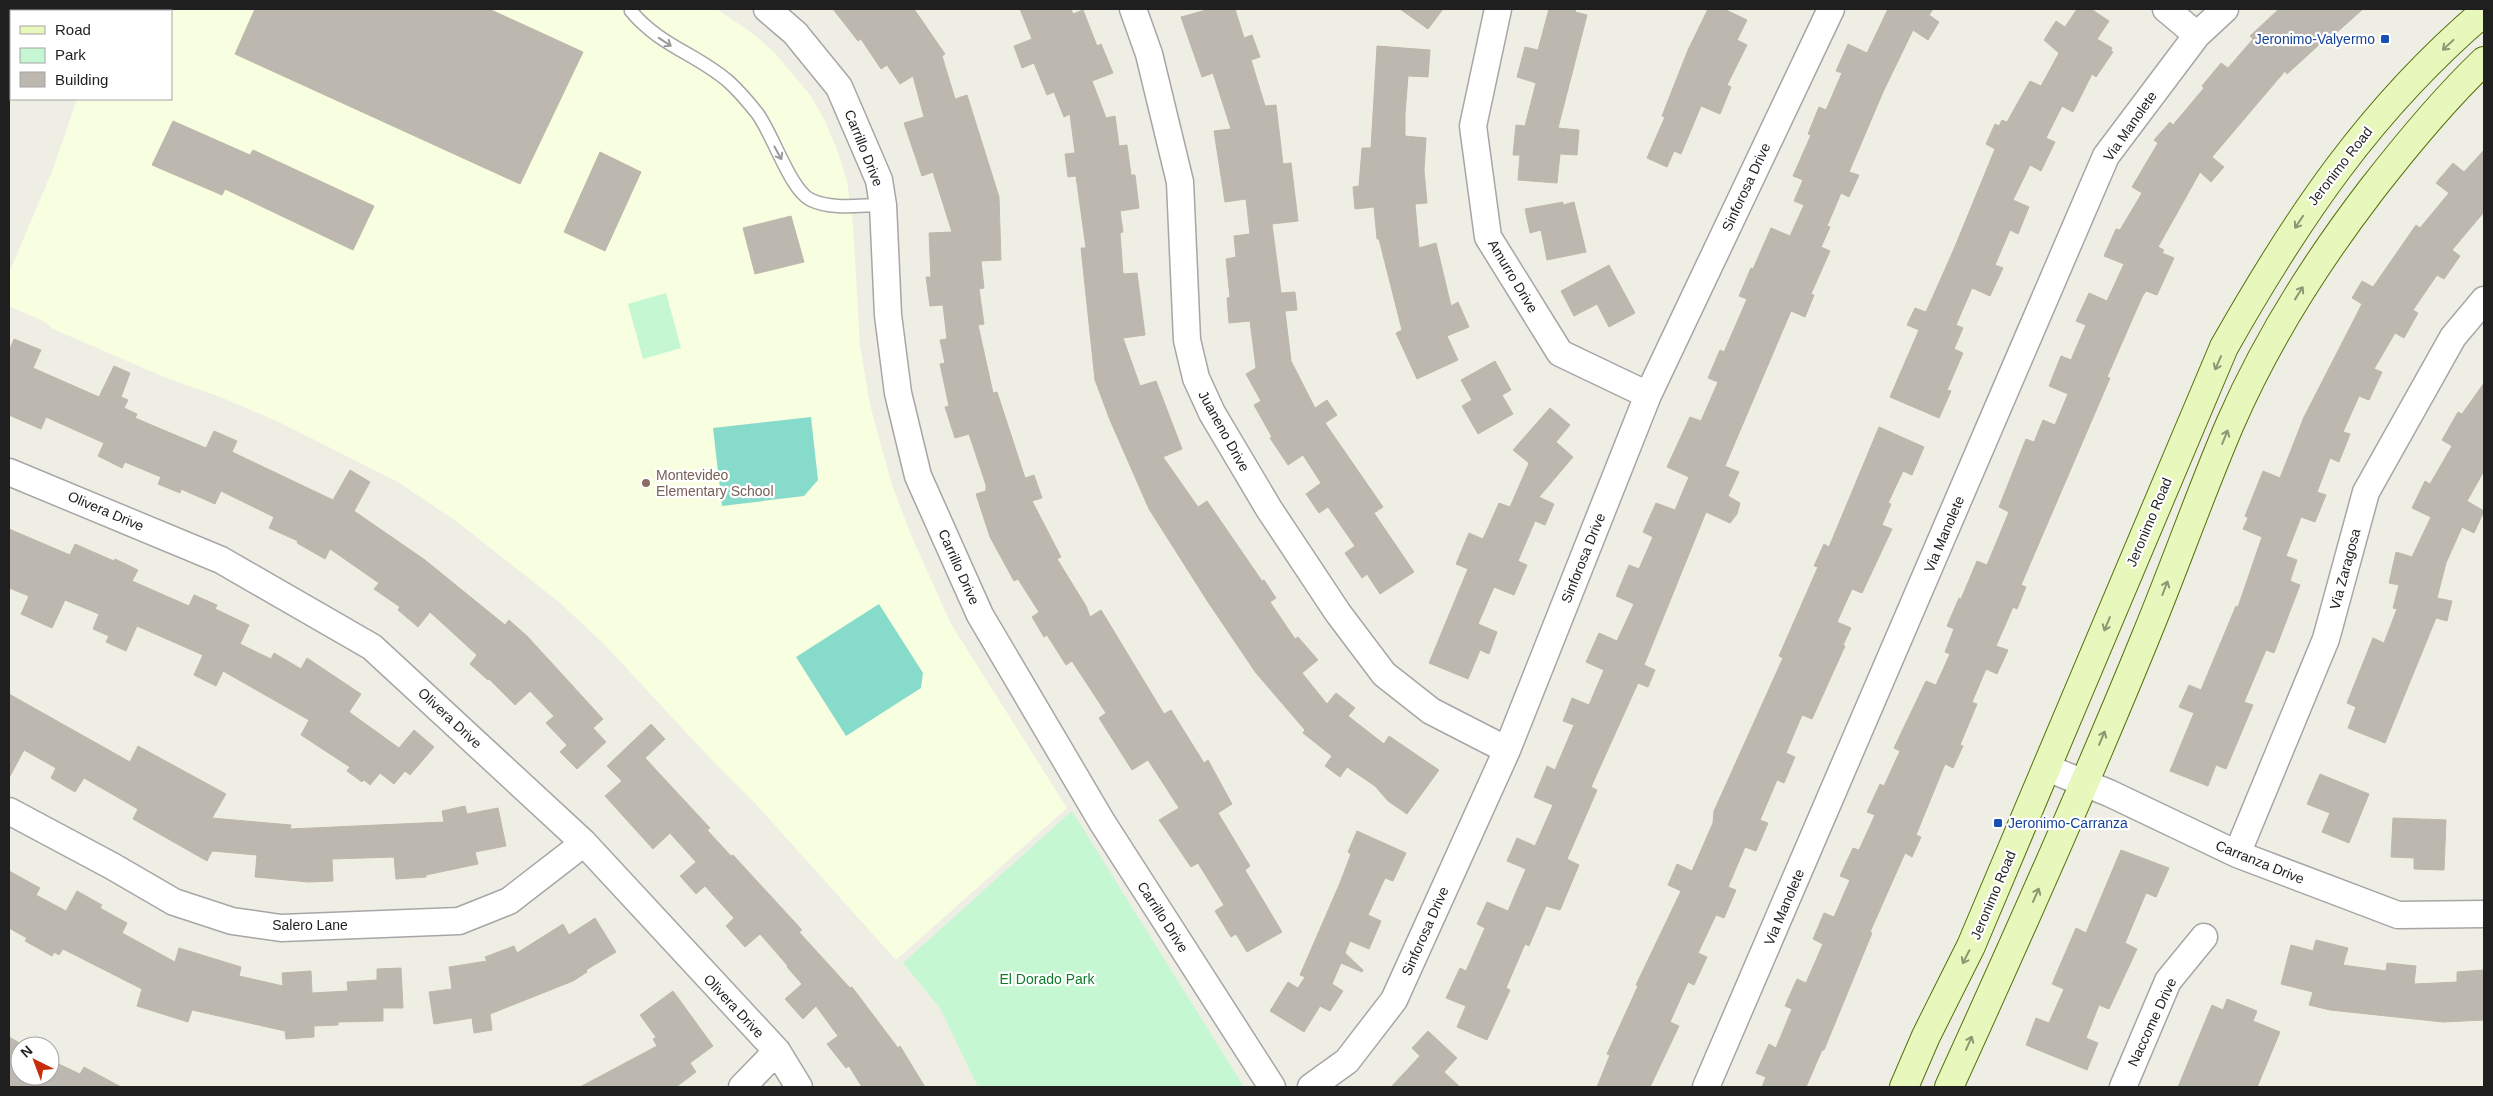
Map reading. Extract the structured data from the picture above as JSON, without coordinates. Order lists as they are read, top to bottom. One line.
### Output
{"streets":{"main road":["Jeronimo Road"],"street":["Via Manolete","Carrillo Drive","Sinforosa Drive","Amurro Drive","Juaneno Drive","Olivera Drive","Via Zaragosa","Carranza Drive","Salero Lane","Naccome Drive"]},"crossings":[["Jeronimo Road","Carranza Drive"],["Sinforosa Drive","Amurro Drive"],["Sinforosa Drive","Juaneno Drive"],["Olivera Drive","Salero Lane"],["Via Zaragosa","Carranza Drive"]],"parks":["El Dorado Park"],"places":{"transit":["Jeronimo-Valyermo","Jeronimo-Carranza"],"other":["Montevideo Elementary School"]},"legend":["Road","Park","Building"],"north":"top left"}
